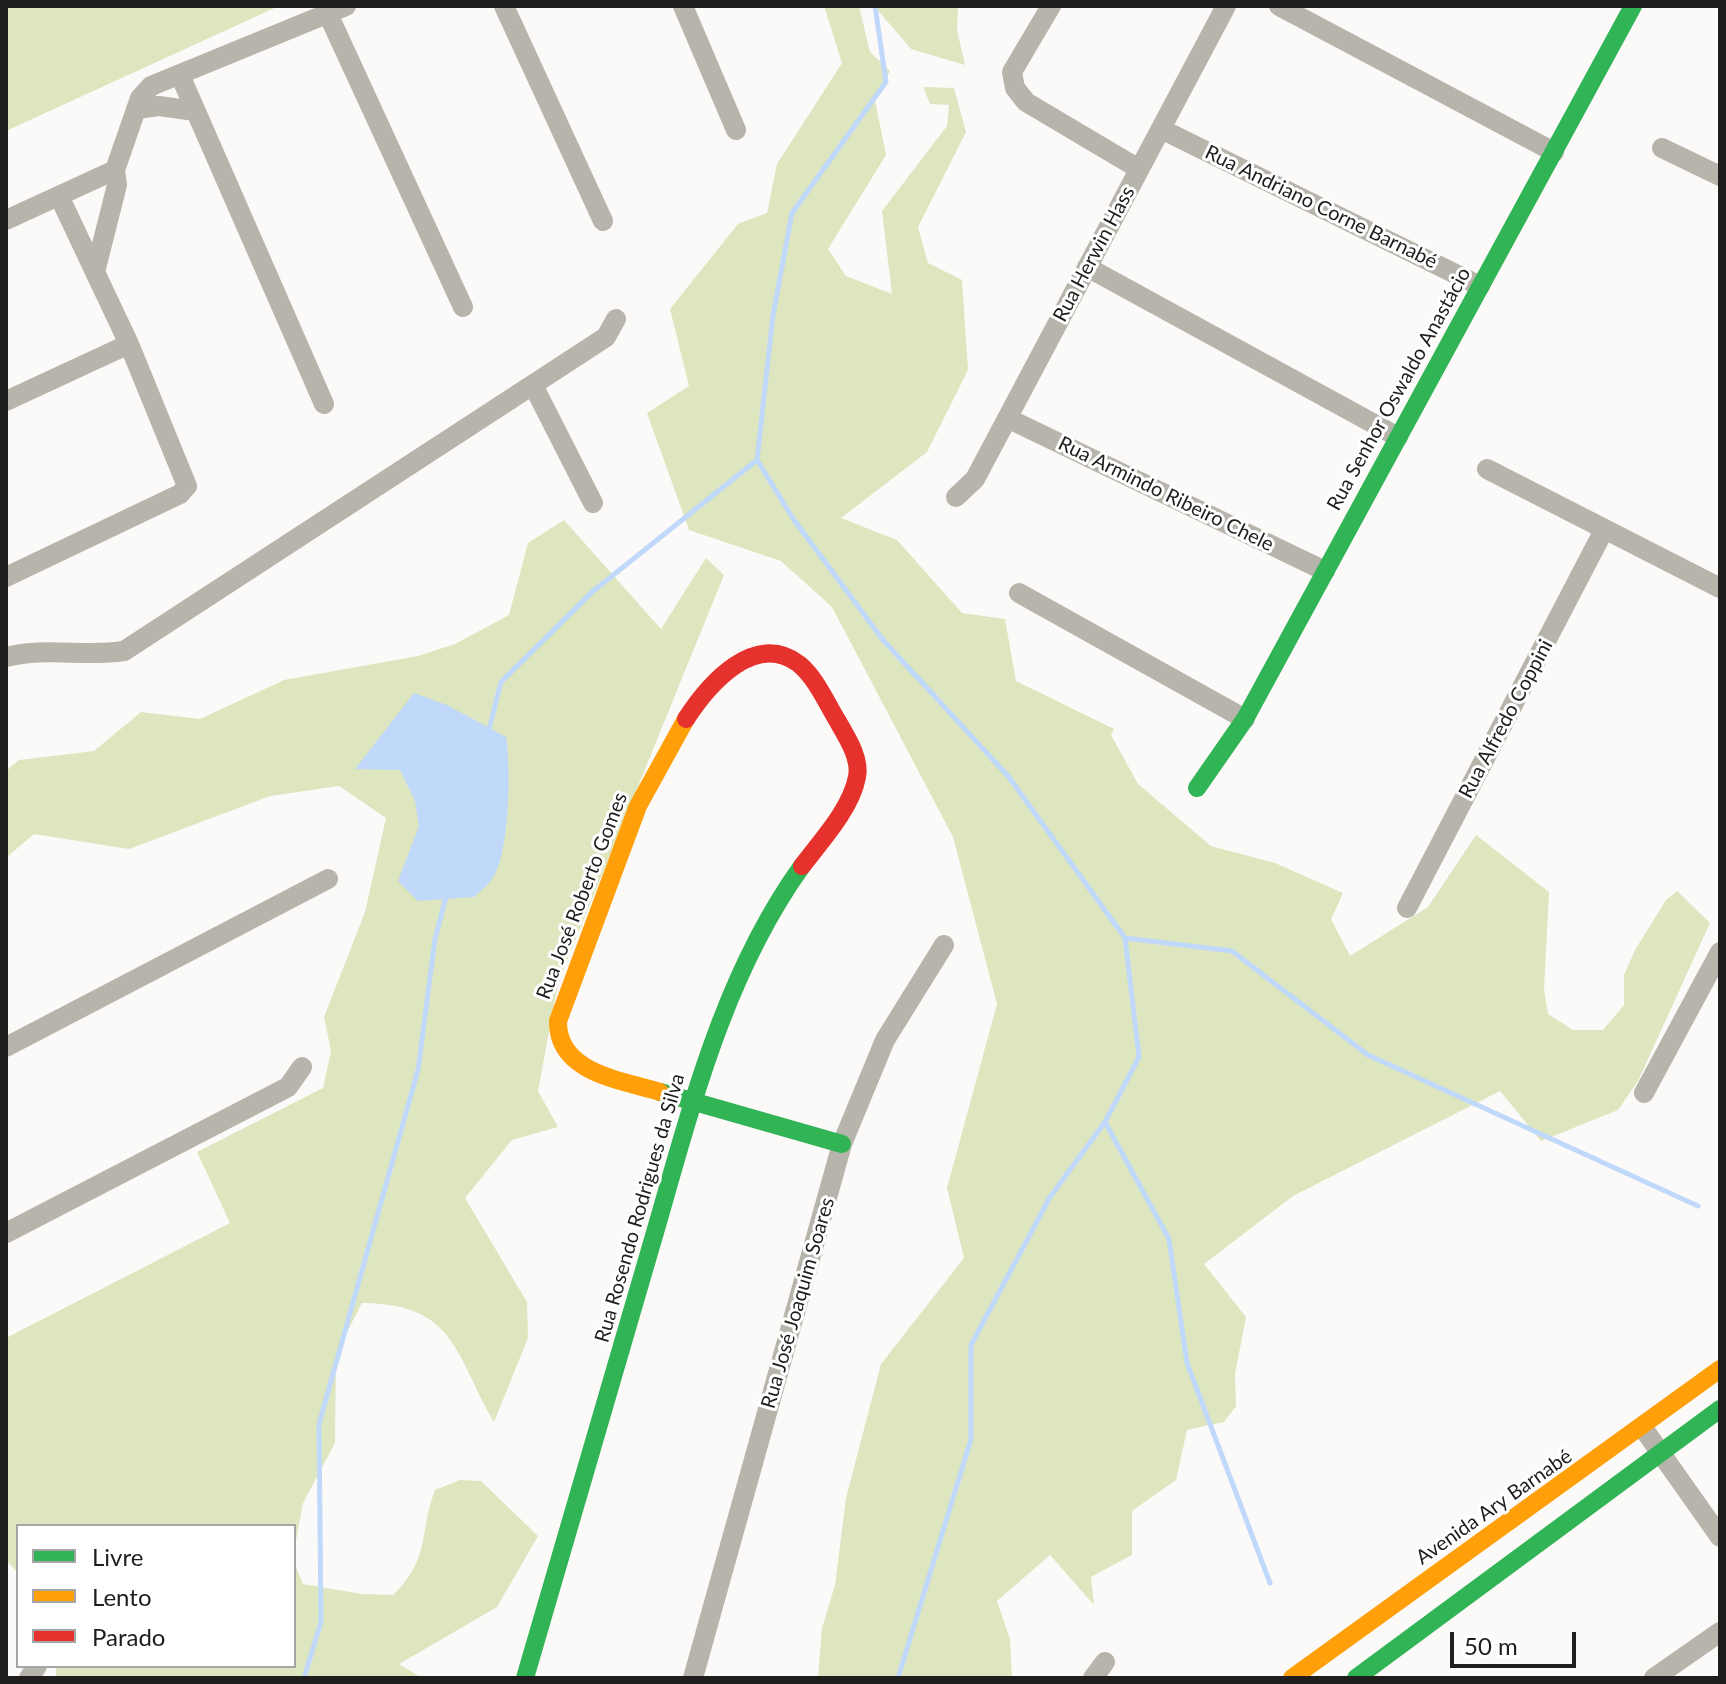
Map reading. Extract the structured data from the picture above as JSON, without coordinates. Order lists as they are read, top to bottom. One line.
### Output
{"streets":{"street":["Rua Andriano Corne Barnabé","Rua Herwin Hass","Rua Senhor Oswaldo Anastácio","Rua Armindo Ribeiro Chele","Rua Alfredo Coppini","Rua José Roberto Gomes","Rua Rosendo Rodrigues da Silva","Rua José Joaquim Soares","Avenida Ary Barnabé"]},"crossings":[["Rua Andriano Corne Barnabé","Rua Herwin Hass"],["Rua Andriano Corne Barnabé","Rua Senhor Oswaldo Anastácio"],["Rua Herwin Hass","Rua Armindo Ribeiro Chele"],["Rua Senhor Oswaldo Anastácio","Rua Armindo Ribeiro Chele"],["Rua José Roberto Gomes","Rua Rosendo Rodrigues da Silva"]],"legend":["Livre","Lento","Parado"],"scale_bar":"50 m"}
